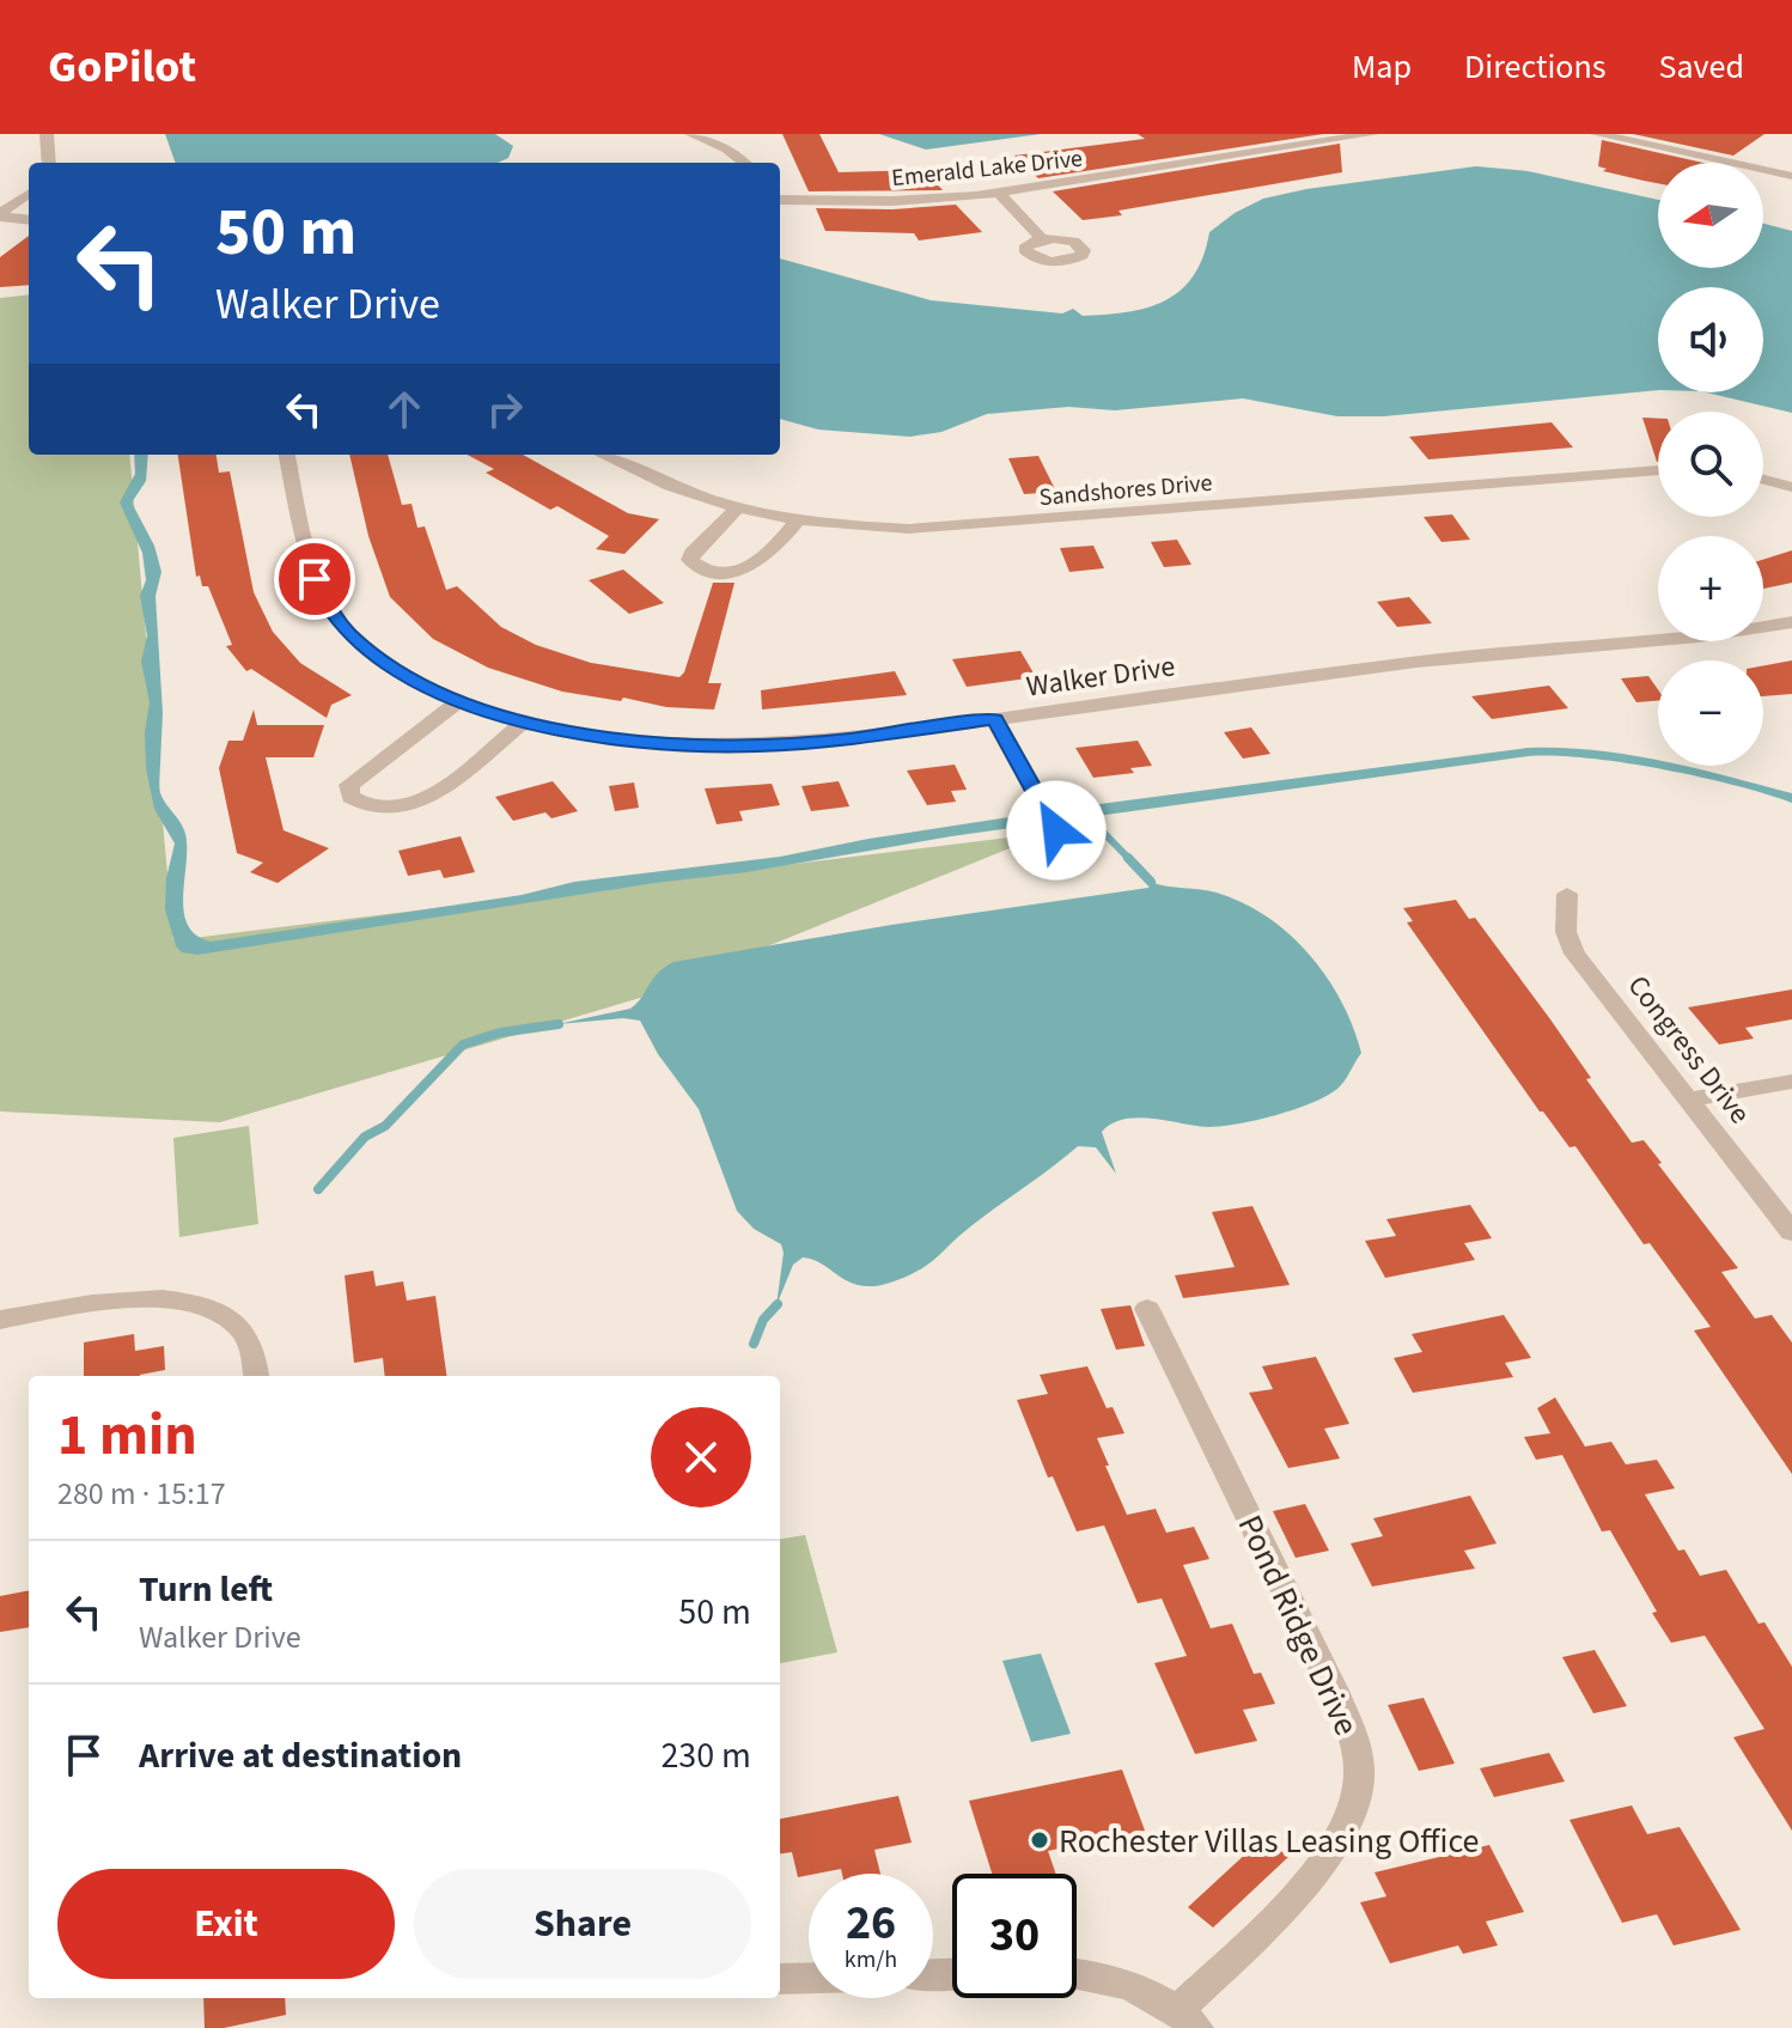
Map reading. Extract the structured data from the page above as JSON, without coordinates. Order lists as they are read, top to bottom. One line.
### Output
{"streets":{"street":["Emerald Lake Drive","Sandshores Drive","Walker Drive","Congress Drive","Pond Ridge Drive"]},"places":["Rochester Villas Leasing Office"],"north":"left","page":{"header":"GoPilot","nav":["Map","Directions","Saved"],"map_buttons":["+","−"],"turn":["50 m","Walker Drive"],"heading":["1 min","280 m · 15:17"],"list":[{"name":"Turn left","note":"Walker Drive","value":"50 m"},{"name":"Arrive at destination","value":"230 m"}],"buttons":["Exit","Share"],"speed":"26 km/h","limit":"30"}}
